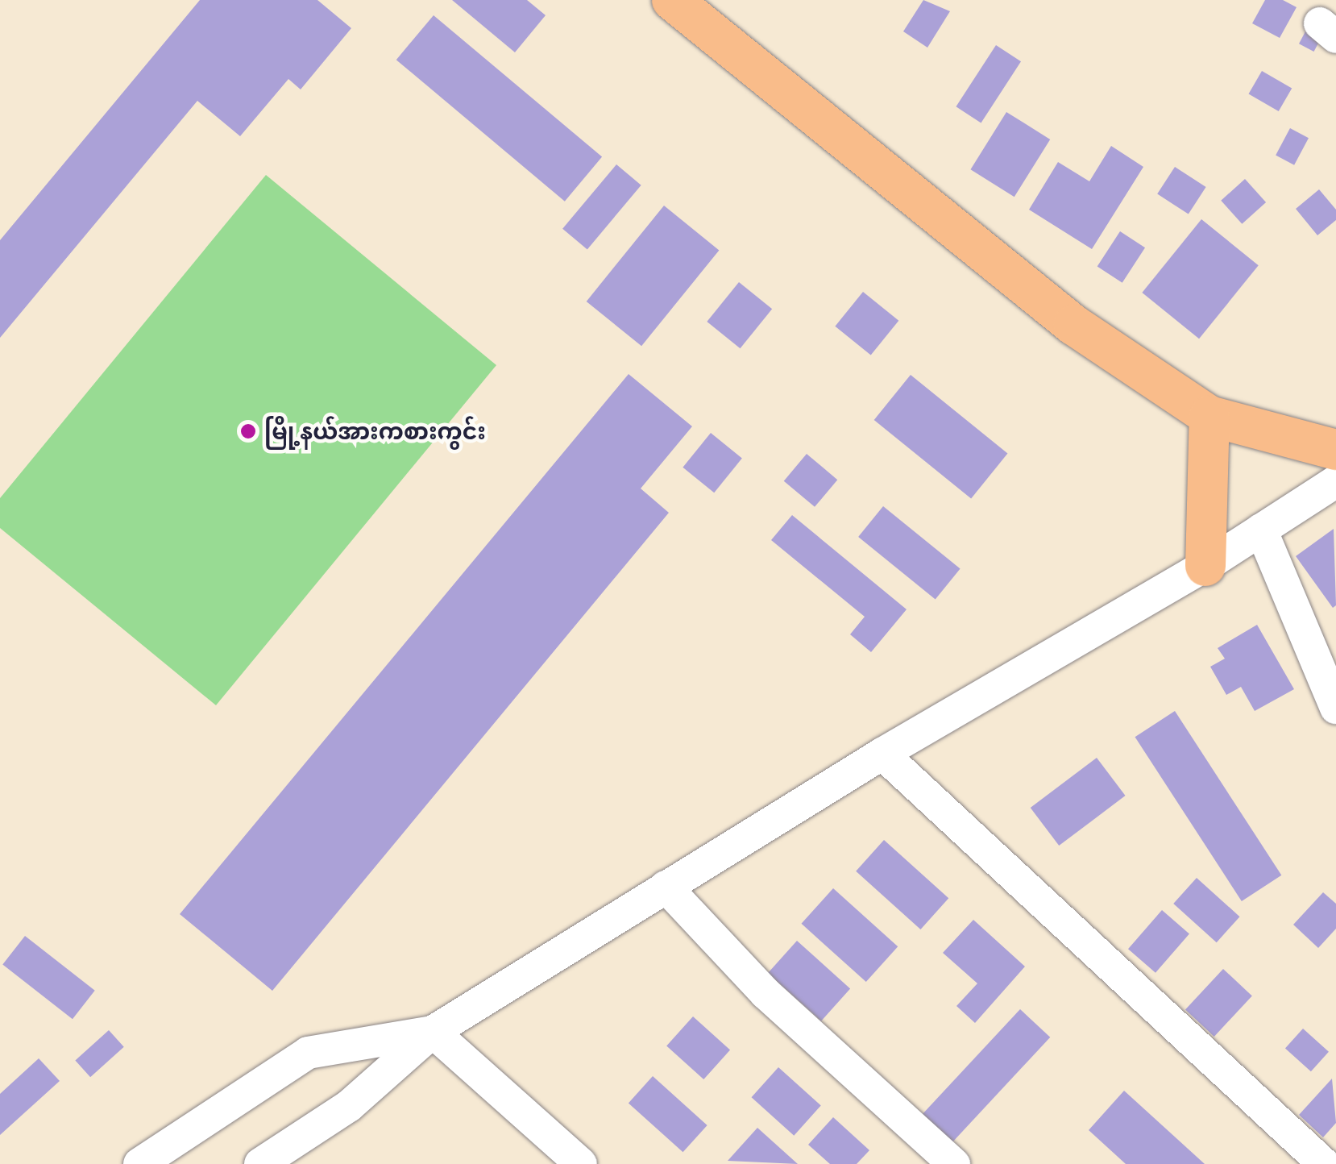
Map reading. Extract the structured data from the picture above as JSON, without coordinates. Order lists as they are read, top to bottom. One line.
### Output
{"places":["မြို့နယ်အားကစားကွင်း"]}
